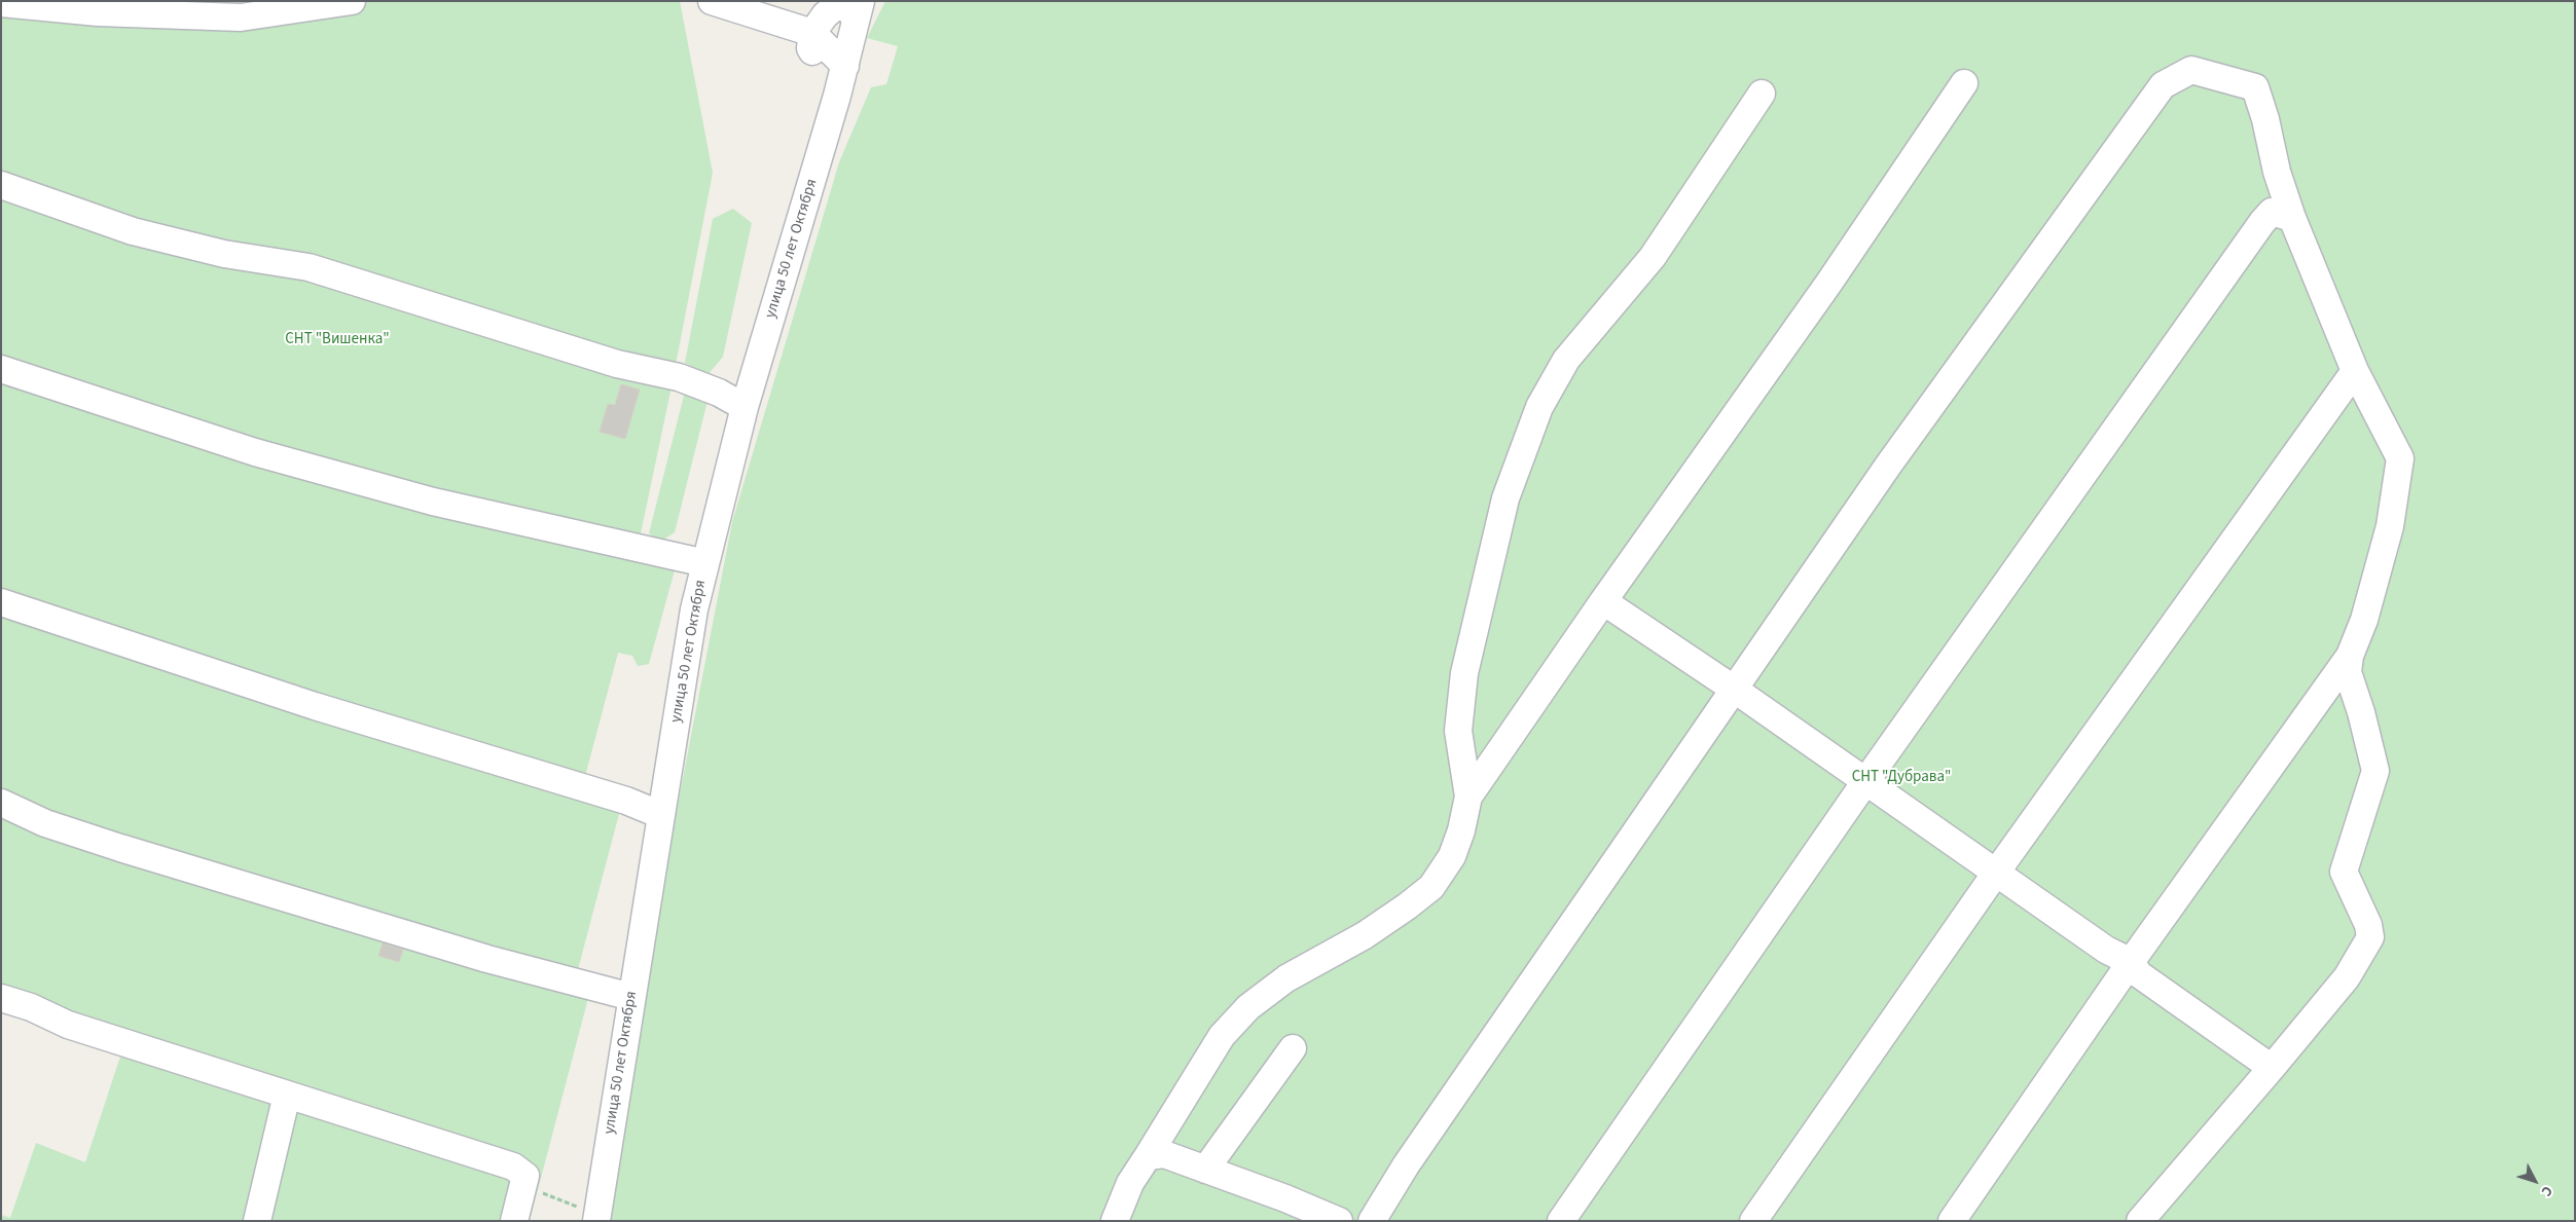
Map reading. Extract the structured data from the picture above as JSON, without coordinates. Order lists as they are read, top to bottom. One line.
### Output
{"streets":{"street":["улица 50 лет Октября"]},"parks":["СНТ \"Вишенка\"","СНТ \"Дубрава\""],"north":"bottom right"}
